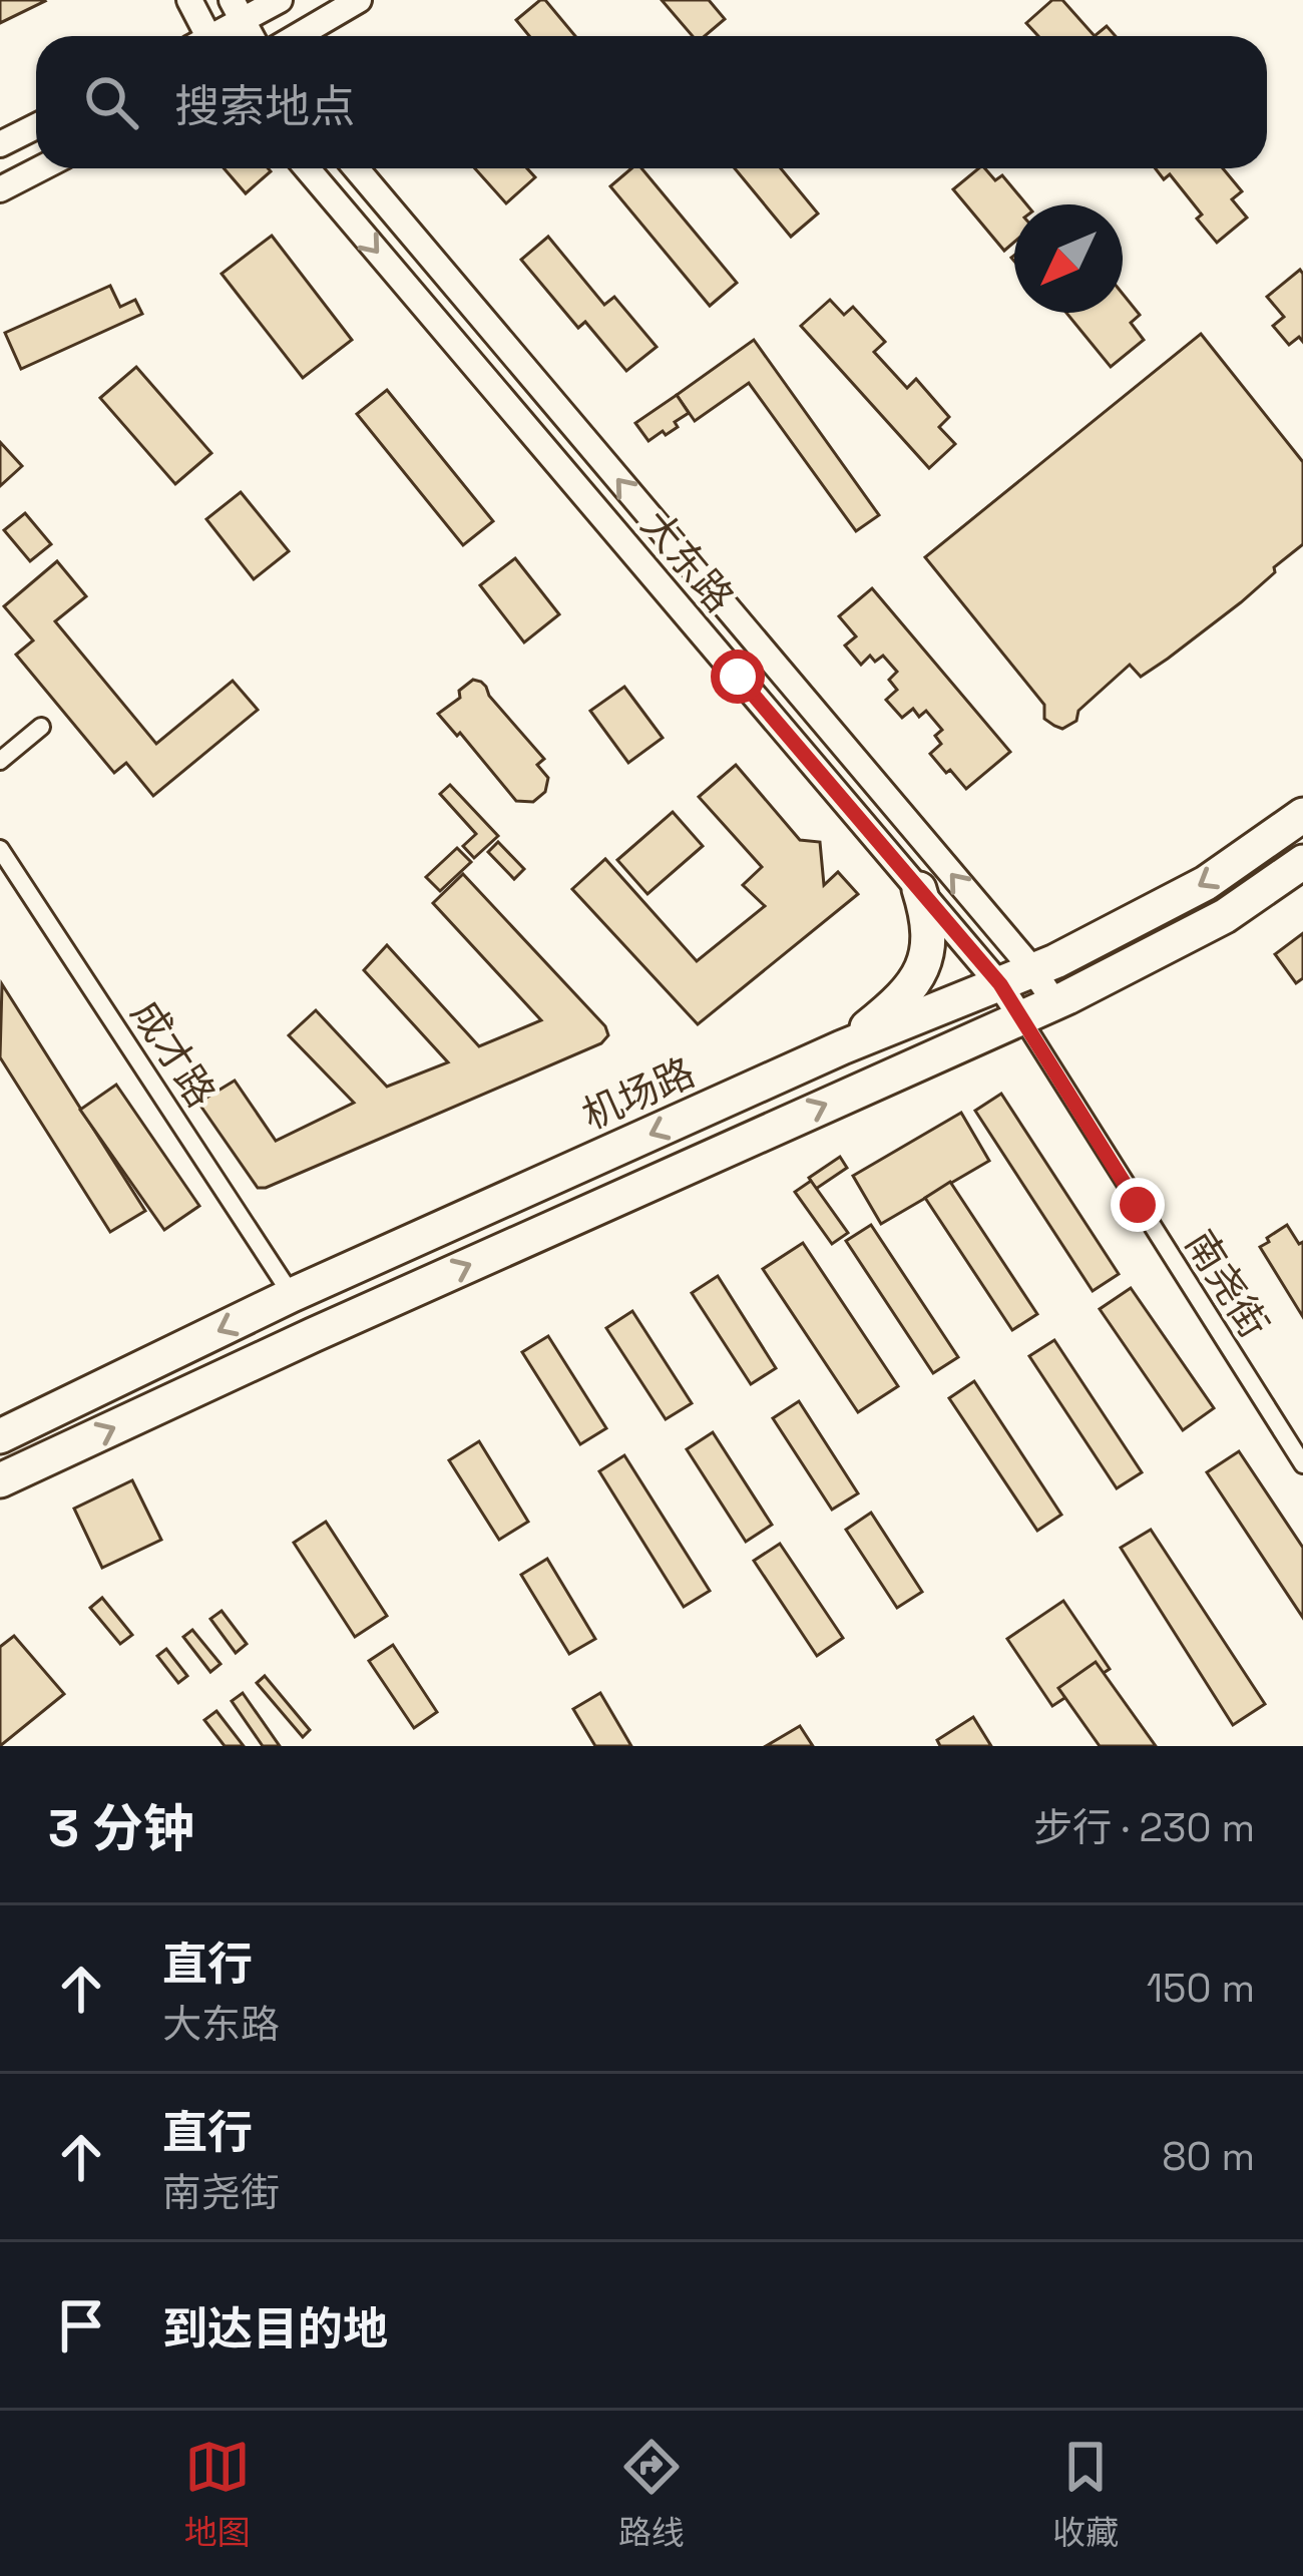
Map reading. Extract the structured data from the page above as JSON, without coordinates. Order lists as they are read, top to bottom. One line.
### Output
{"streets":{"highway":["机场路"],"street":["大东路","成才路","南尧街"]},"crossings":[["大东路","机场路"],["大东路","南尧街"],["成才路","机场路"]],"north":"bottom left","page":{"search":"搜索地点","heading":["3 分钟","步行 · 230 m"],"list":[["直行","大东路","150 m"],["直行","南尧街","80 m"],"到达目的地"],"nav":["地图","路线","收藏"]}}
